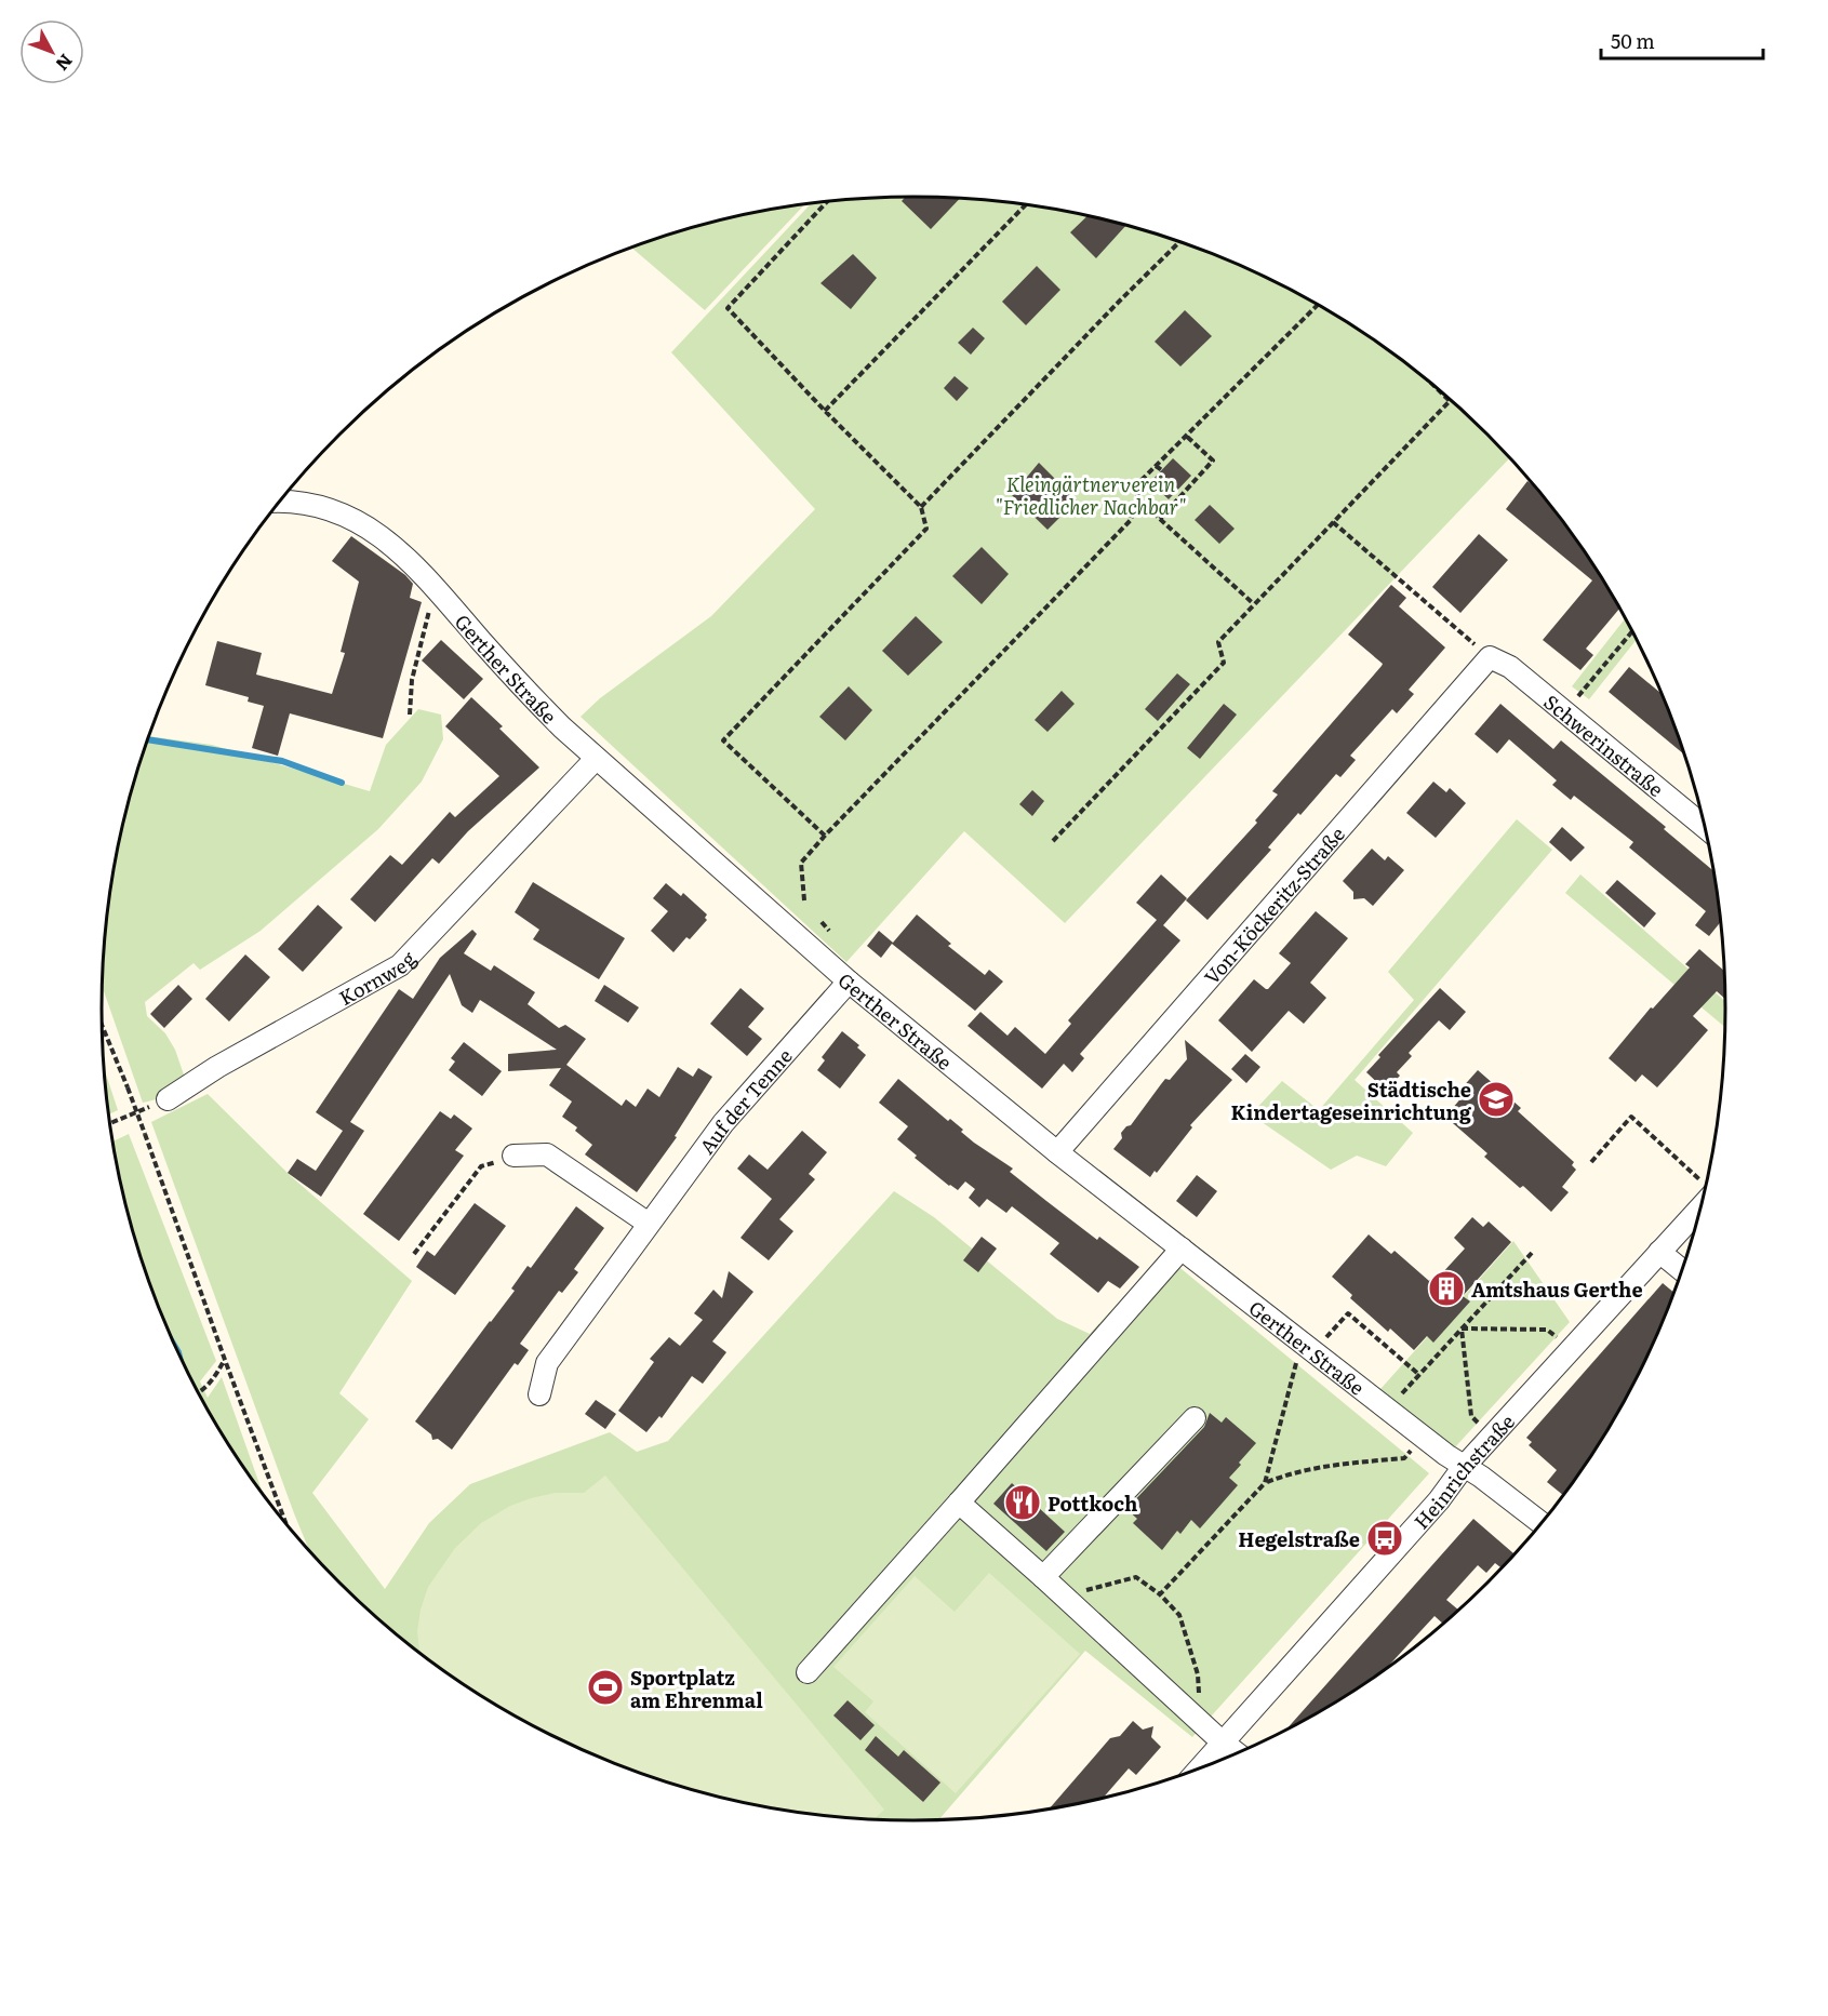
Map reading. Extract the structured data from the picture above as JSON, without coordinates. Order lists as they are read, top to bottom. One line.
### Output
{"streets":{"street":["Gerther Straße","Schwerinstraße","Von-Köckeritz-Straße","Kornweg","Auf der Tenne","Heinrichstraße"]},"crossings":[["Gerther Straße","Von-Köckeritz-Straße"],["Gerther Straße","Kornweg"],["Gerther Straße","Auf der Tenne"],["Gerther Straße","Heinrichstraße"],["Schwerinstraße","Von-Köckeritz-Straße"]],"parks":["Kleingärtnerverein \"Friedlicher Nachbar\""],"places":{"school or university":["Städtische Kindertageseinrichtung"],"building":["Amtshaus Gerthe"],"restaurant":["Pottkoch"],"bus stop":["Hegelstraße"],"sports":["Sportplatz am Ehrenmal"]},"scale_bar":"50 m","north":"bottom right"}
